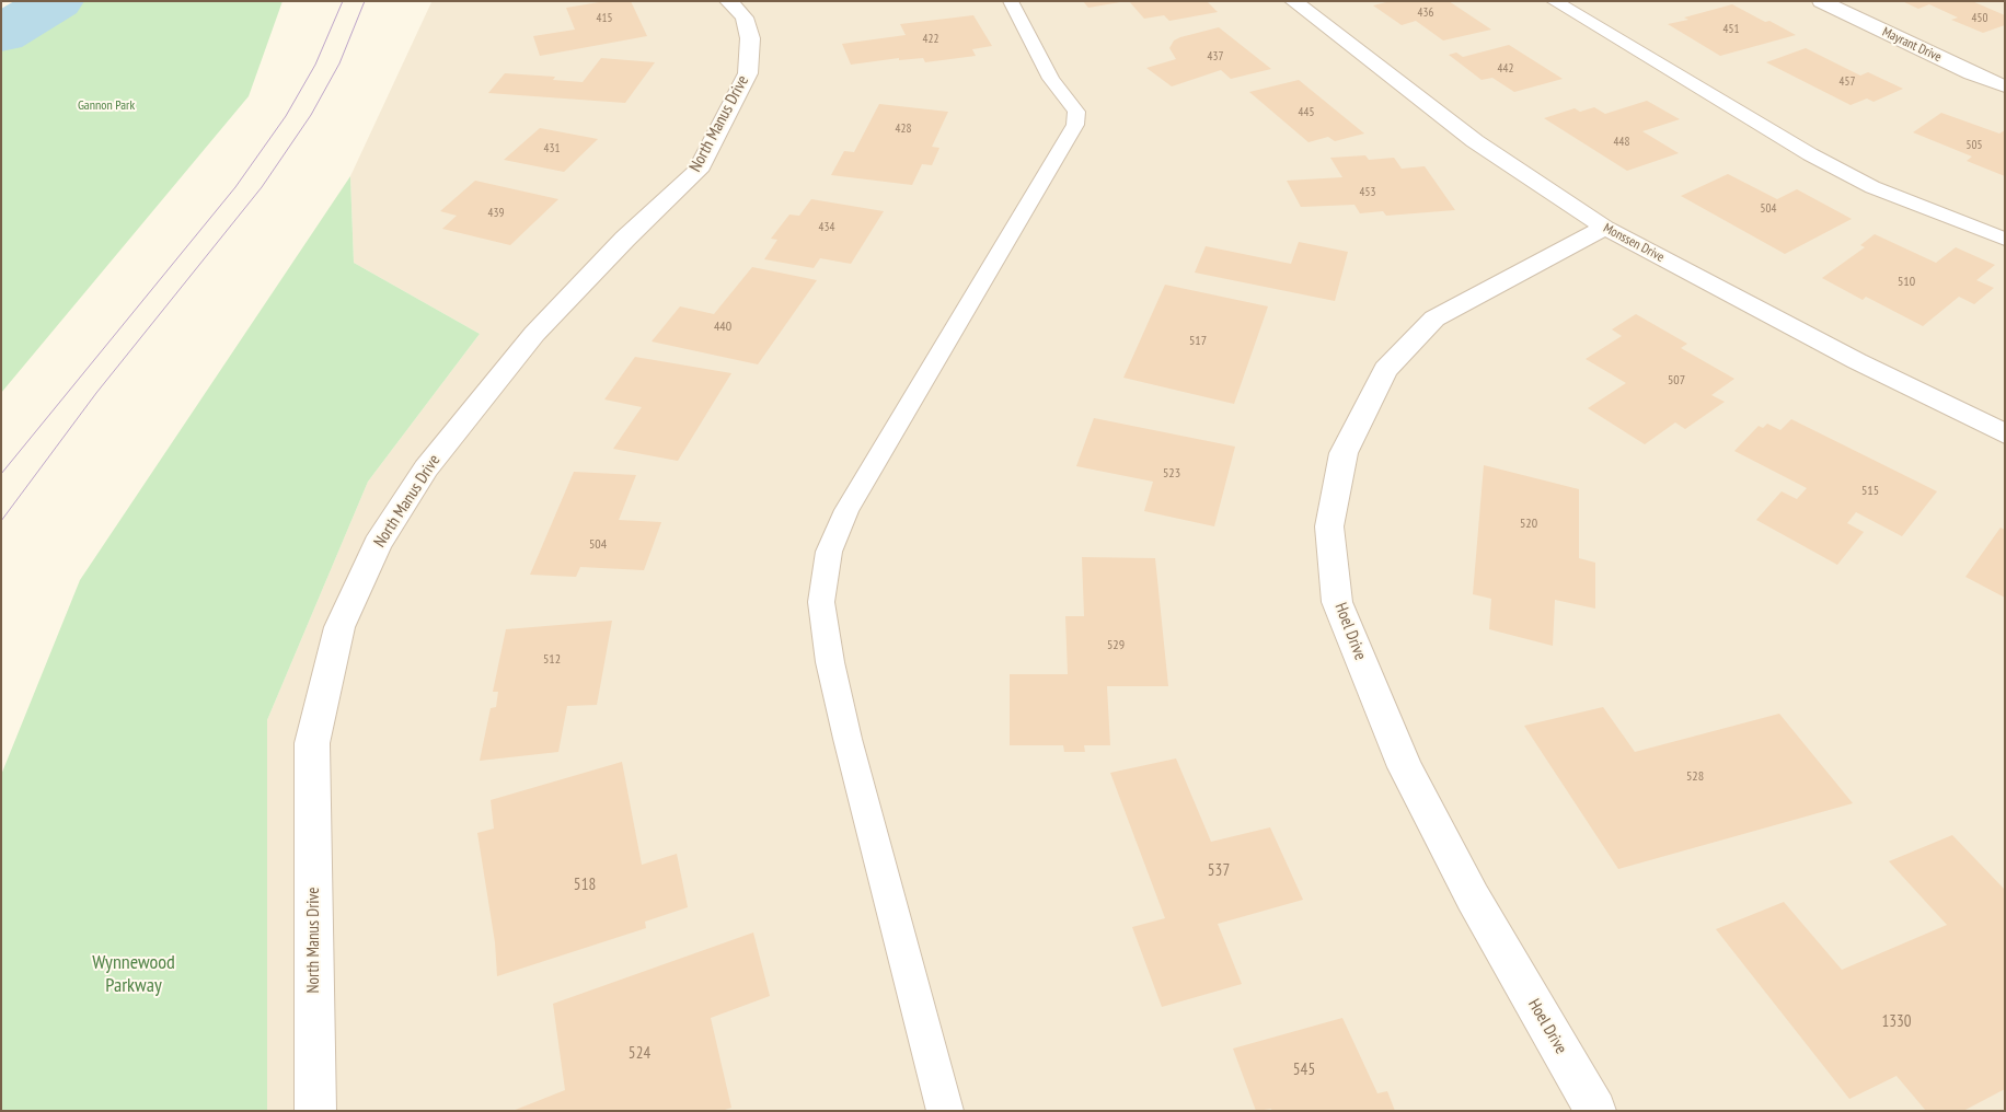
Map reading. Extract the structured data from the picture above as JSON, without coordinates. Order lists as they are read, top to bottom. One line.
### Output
{"streets":{"street":["Mayrant Drive","North Manus Drive","Monssen Drive","Hoel Drive"]},"crossings":[["Monssen Drive","Hoel Drive"]],"parks":["Gannon Park","Wynnewood Parkway"],"house_numbers":["436","415","450","451","422","437","442","457","445","428","448","505","431","453","504","439","434","510","440","517","507","523","515","520","504","529","512","528","537","518","1330","524","545"]}
